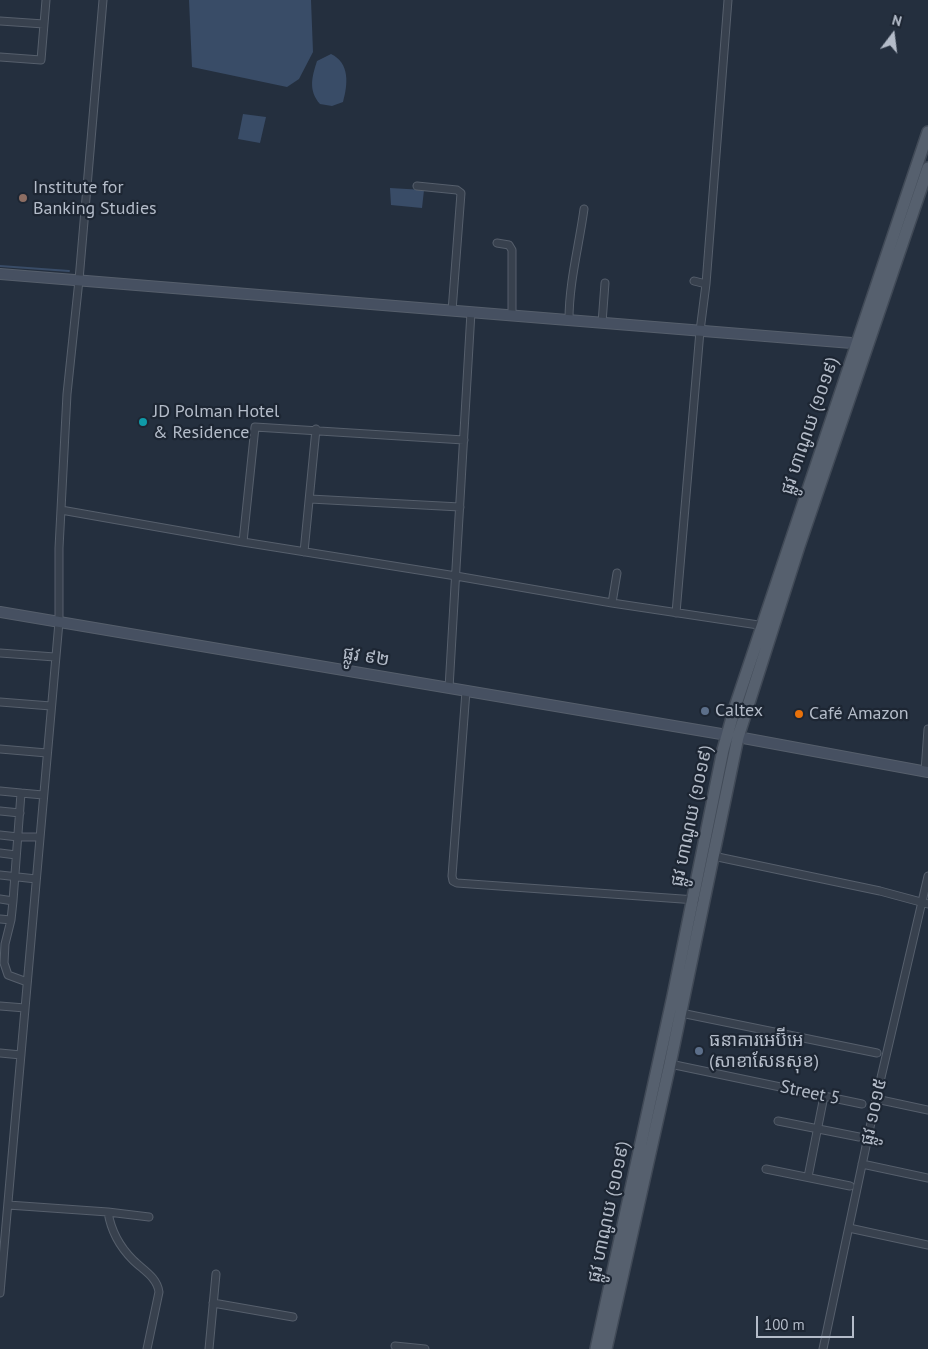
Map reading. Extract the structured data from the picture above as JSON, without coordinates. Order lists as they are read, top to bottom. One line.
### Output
{"streets":{"main road":["ផ្លូវ ហាណូយ (១០១៩)","ផ្លូវ ៩២"],"street":["Street 5","ផ្លូវ ១០១៥"]},"crossings":[["ផ្លូវ ហាណូយ (១០១៩)","ផ្លូវ ៩២"],["ផ្លូវ ហាណូយ (១០១៩)","Street 5"]],"places":["Institute for Banking Studies","JD Polman Hotel & Residence","Caltex","Café Amazon","ធនាគារអេប៊ីអេ (សាខាសែនសុខ)"],"scale_bar":"100 m","north":"top"}
